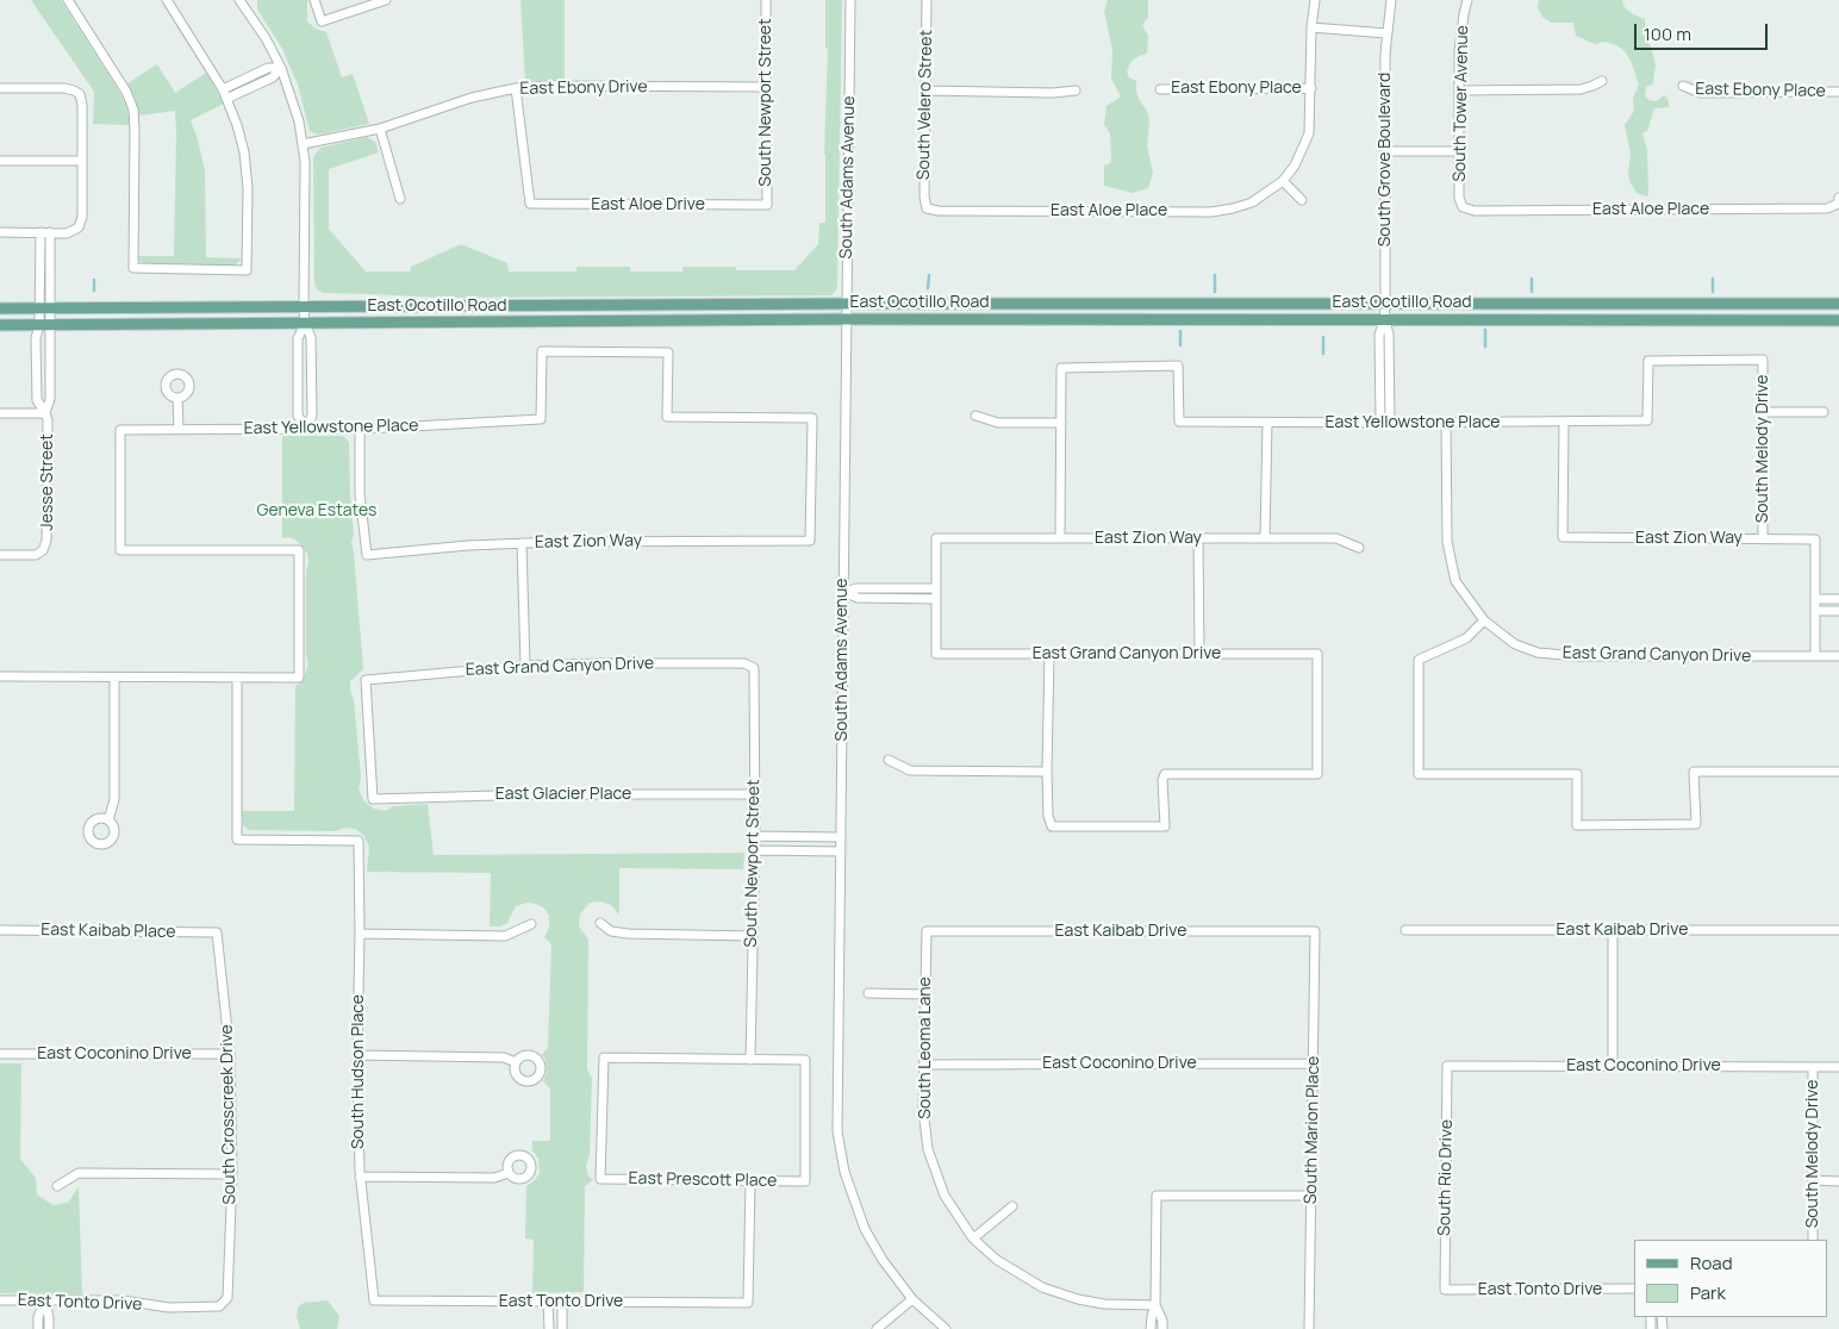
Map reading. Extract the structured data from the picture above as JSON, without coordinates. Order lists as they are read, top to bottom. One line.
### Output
{"streets":{"main road":["East Ocotillo Road"],"street":["East Ebony Drive","East Ebony Place","South Newport Street","South Tower Avenue","South Velero Street","South Grove Boulevard","South Adams Avenue","East Aloe Drive","East Aloe Place","East Yellowstone Place","South Melody Drive","Jesse Street","East Zion Way","East Grand Canyon Drive","East Glacier Place","East Kaibab Drive","East Kaibab Place","South Leoma Lane","East Coconino Drive","South Hudson Place","South Crosscreek Drive","South Marion Place","South Rio Drive","East Prescott Place","East Tonto Drive"]},"crossings":[["East Ebony Drive","South Newport Street"],["East Ebony Drive","East Aloe Drive"],["South Newport Street","East Aloe Drive"],["South Newport Street","East Grand Canyon Drive"],["South Newport Street","East Glacier Place"],["South Newport Street","East Prescott Place"],["South Tower Avenue","East Aloe Place"],["South Velero Street","East Aloe Place"],["South Grove Boulevard","East Ocotillo Road"],["South Adams Avenue","East Ocotillo Road"],["East Ocotillo Road","Jesse Street"],["East Yellowstone Place","South Melody Drive"],["East Yellowstone Place","East Zion Way"],["East Yellowstone Place","South Hudson Place"],["South Melody Drive","East Zion Way"],["South Melody Drive","East Coconino Drive"],["East Grand Canyon Drive","East Glacier Place"],["East Kaibab Drive","South Leoma Lane"],["East Kaibab Drive","South Marion Place"],["East Kaibab Place","South Crosscreek Drive"],["South Leoma Lane","East Coconino Drive"],["East Coconino Drive","South Crosscreek Drive"],["East Coconino Drive","South Marion Place"],["East Coconino Drive","South Rio Drive"],["South Hudson Place","East Tonto Drive"],["South Crosscreek Drive","East Tonto Drive"],["South Rio Drive","East Tonto Drive"],["East Prescott Place","East Tonto Drive"]],"parks":["Geneva Estates"],"legend":["Road","Park"],"scale_bar":"100 m"}
